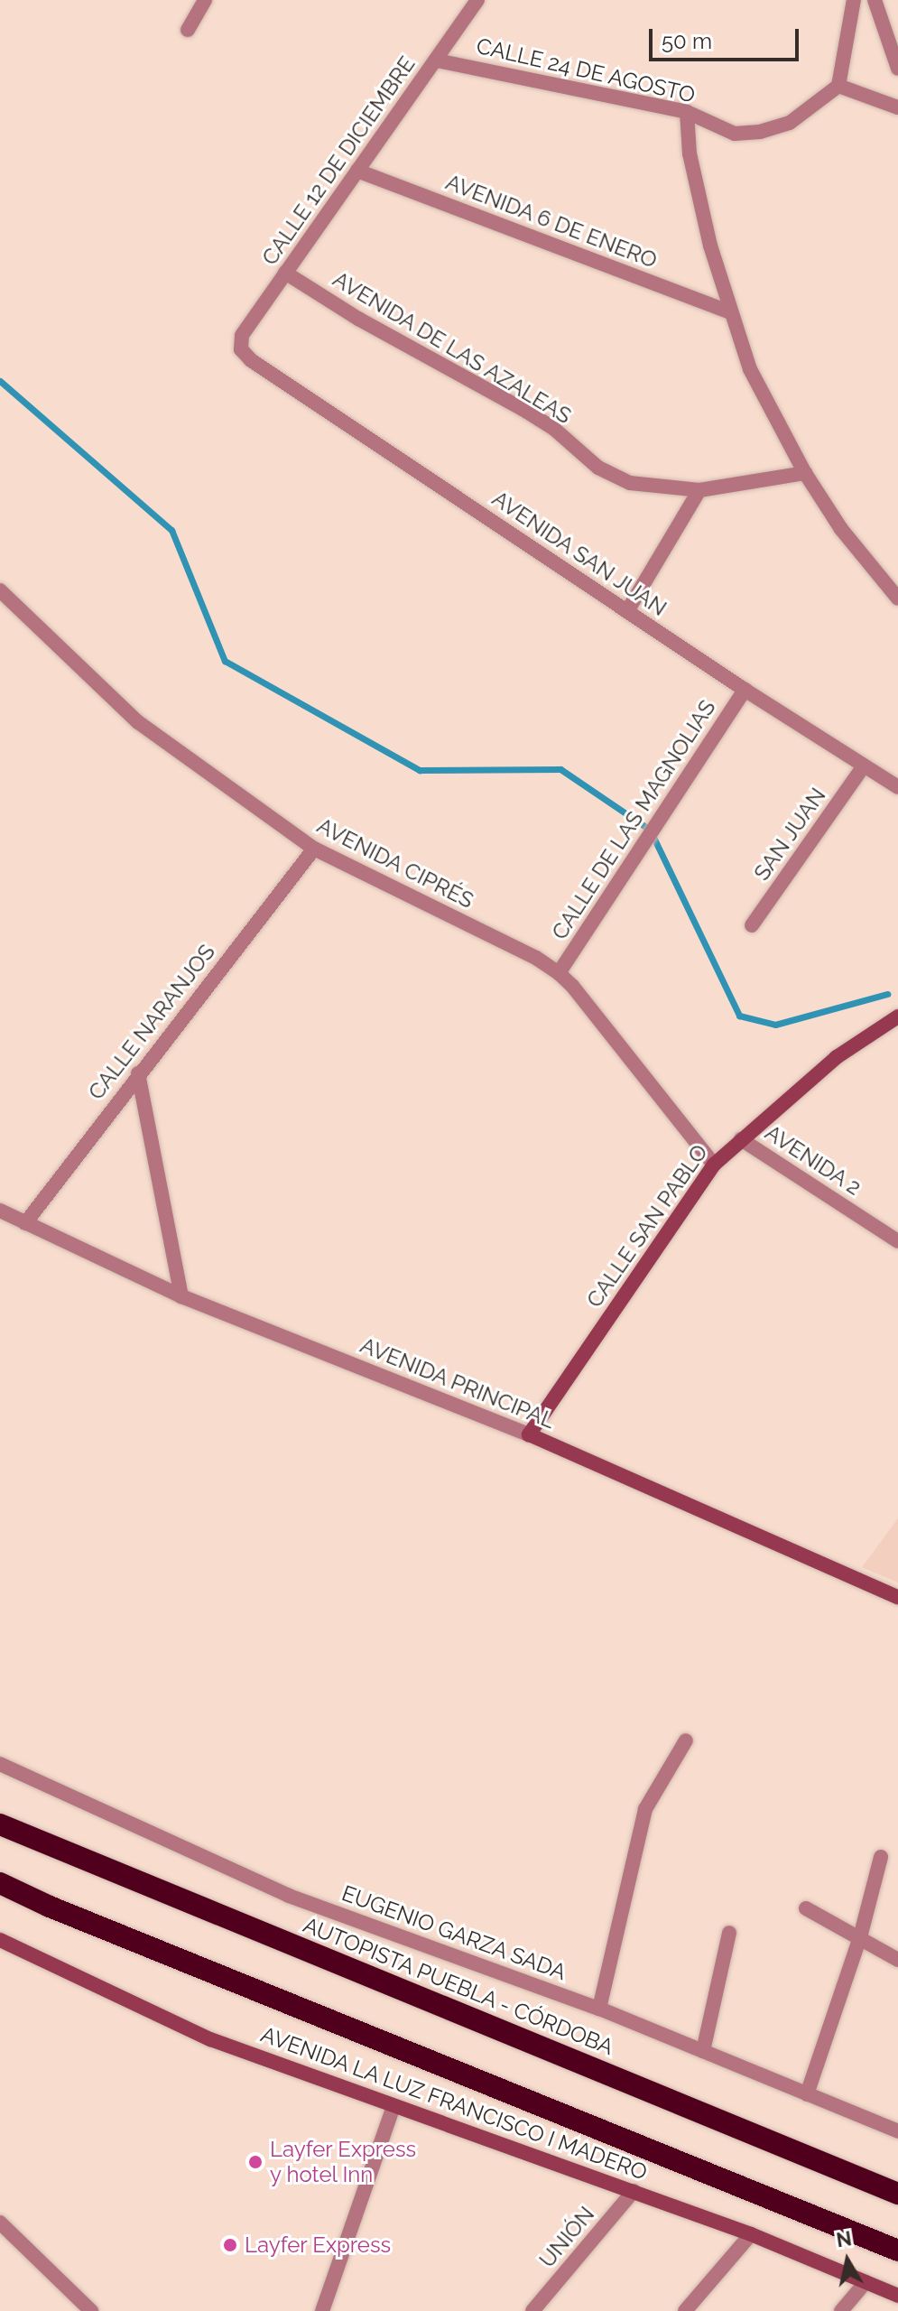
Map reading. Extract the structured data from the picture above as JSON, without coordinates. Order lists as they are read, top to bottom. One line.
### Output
{"streets":{"highway":["AUTOPISTA PUEBLA - CÓRDOBA"],"street":["CALLE 24 DE AGOSTO","CALLE 12 DE DICIEMBRE","AVENIDA 6 DE ENERO","AVENIDA DE LAS AZALEAS","AVENIDA SAN JUAN","CALLE DE LAS MAGNOLIAS","SAN JUAN","AVENIDA CIPRÉS","CALLE NARANJOS","AVENIDA 2","CALLE SAN PABLO","AVENIDA PRINCIPAL","EUGENIO GARZA SADA","AVENIDA LA LUZ FRANCISCO I MADERO","UNIÓN"]},"crossings":[["CALLE 24 DE AGOSTO","CALLE 12 DE DICIEMBRE"],["CALLE 12 DE DICIEMBRE","AVENIDA 6 DE ENERO"],["CALLE 12 DE DICIEMBRE","AVENIDA DE LAS AZALEAS"],["CALLE 12 DE DICIEMBRE","AVENIDA SAN JUAN"],["AVENIDA SAN JUAN","CALLE DE LAS MAGNOLIAS"],["AVENIDA SAN JUAN","SAN JUAN"],["CALLE DE LAS MAGNOLIAS","AVENIDA CIPRÉS"],["AVENIDA CIPRÉS","CALLE NARANJOS"],["AVENIDA CIPRÉS","CALLE SAN PABLO"],["CALLE NARANJOS","AVENIDA PRINCIPAL"],["AVENIDA 2","CALLE SAN PABLO"],["CALLE SAN PABLO","AVENIDA PRINCIPAL"],["AVENIDA LA LUZ FRANCISCO I MADERO","UNIÓN"]],"places":["Layfer Express y hotel Inn","Layfer Express"],"scale_bar":"50 m","north":"top"}
